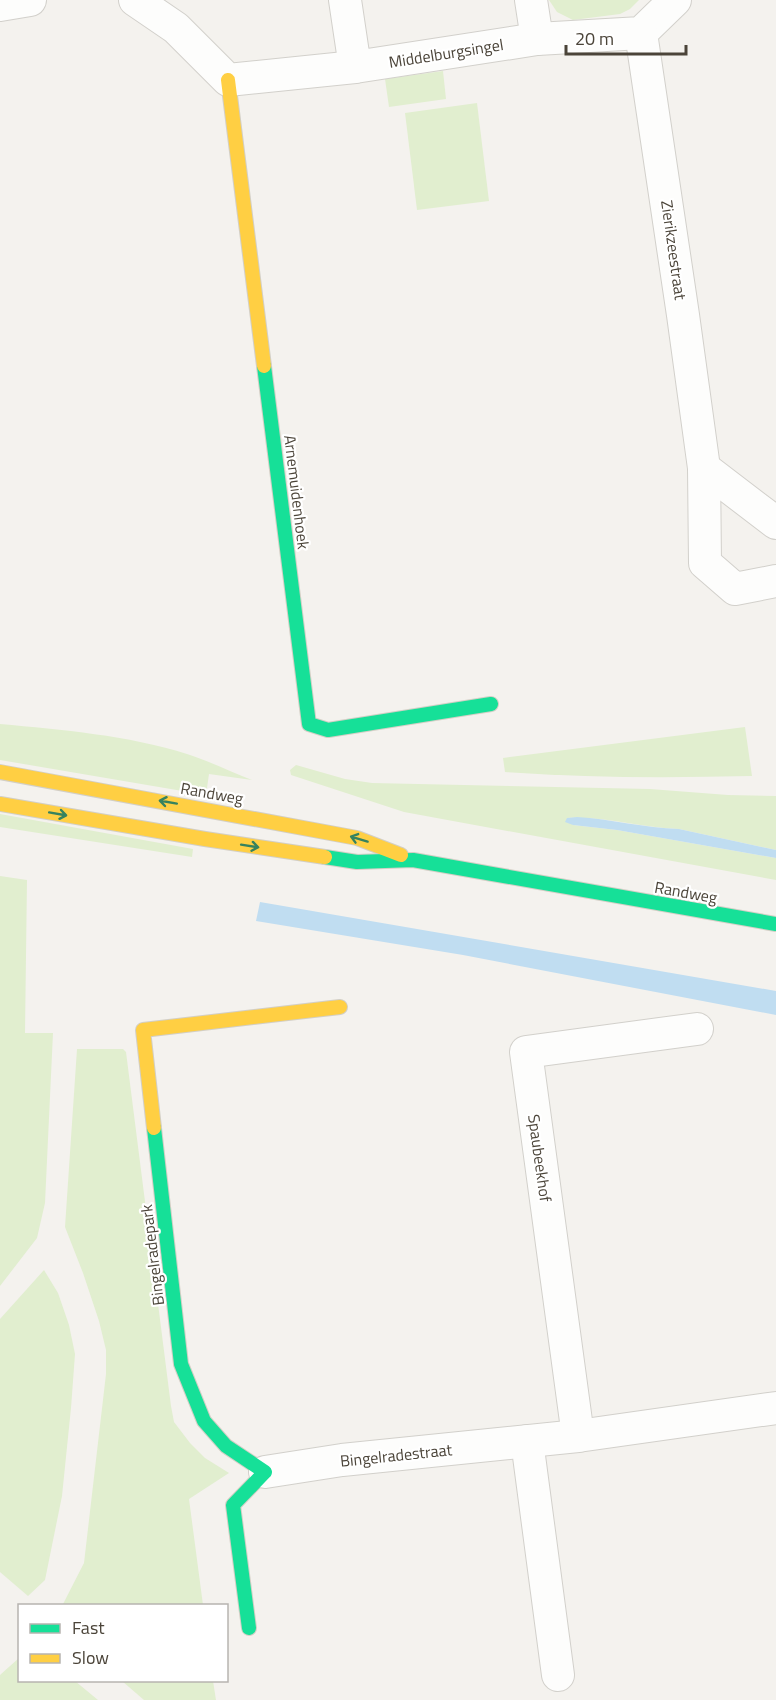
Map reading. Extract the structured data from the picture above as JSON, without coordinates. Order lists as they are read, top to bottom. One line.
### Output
{"streets":{"street":["Middelburgsingel","Zierikzeestraat","Arnemuidenhoek","Randweg","Spaubeekhof","Bingelradepark","Bingelradestraat"]},"crossings":[["Middelburgsingel","Zierikzeestraat"],["Middelburgsingel","Arnemuidenhoek"],["Spaubeekhof","Bingelradestraat"],["Bingelradepark","Bingelradestraat"]],"legend":["Fast","Slow"],"scale_bar":"20 m"}
